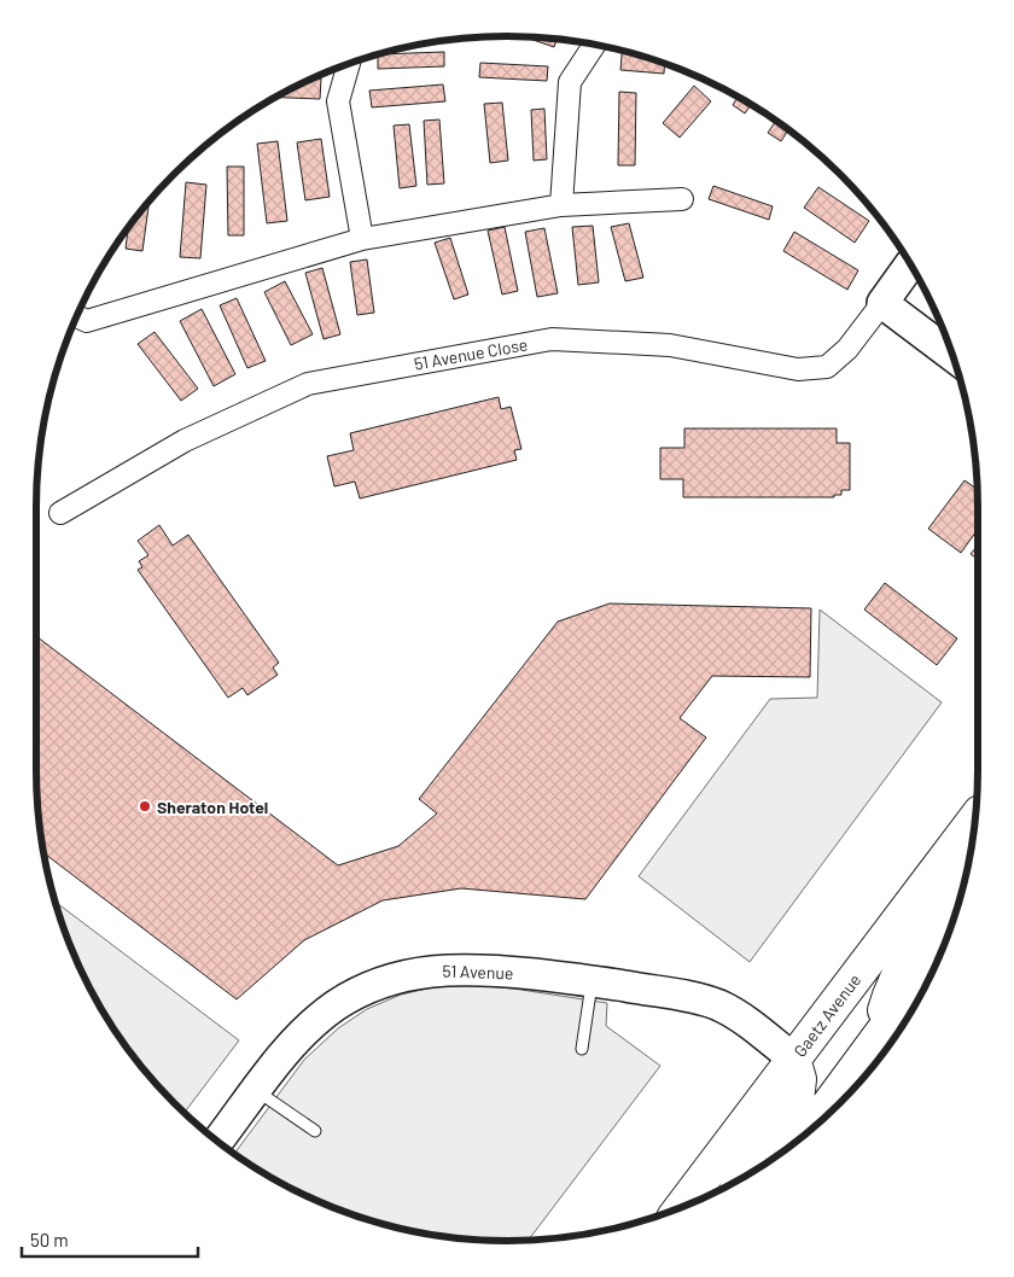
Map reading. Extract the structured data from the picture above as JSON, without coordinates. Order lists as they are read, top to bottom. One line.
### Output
{"streets":{"main road":["Gaetz Avenue"],"street":["51 Avenue Close","51 Avenue"]},"crossings":[["51 Avenue","Gaetz Avenue"]],"places":["Sheraton Hotel"],"scale_bar":"50 m"}
